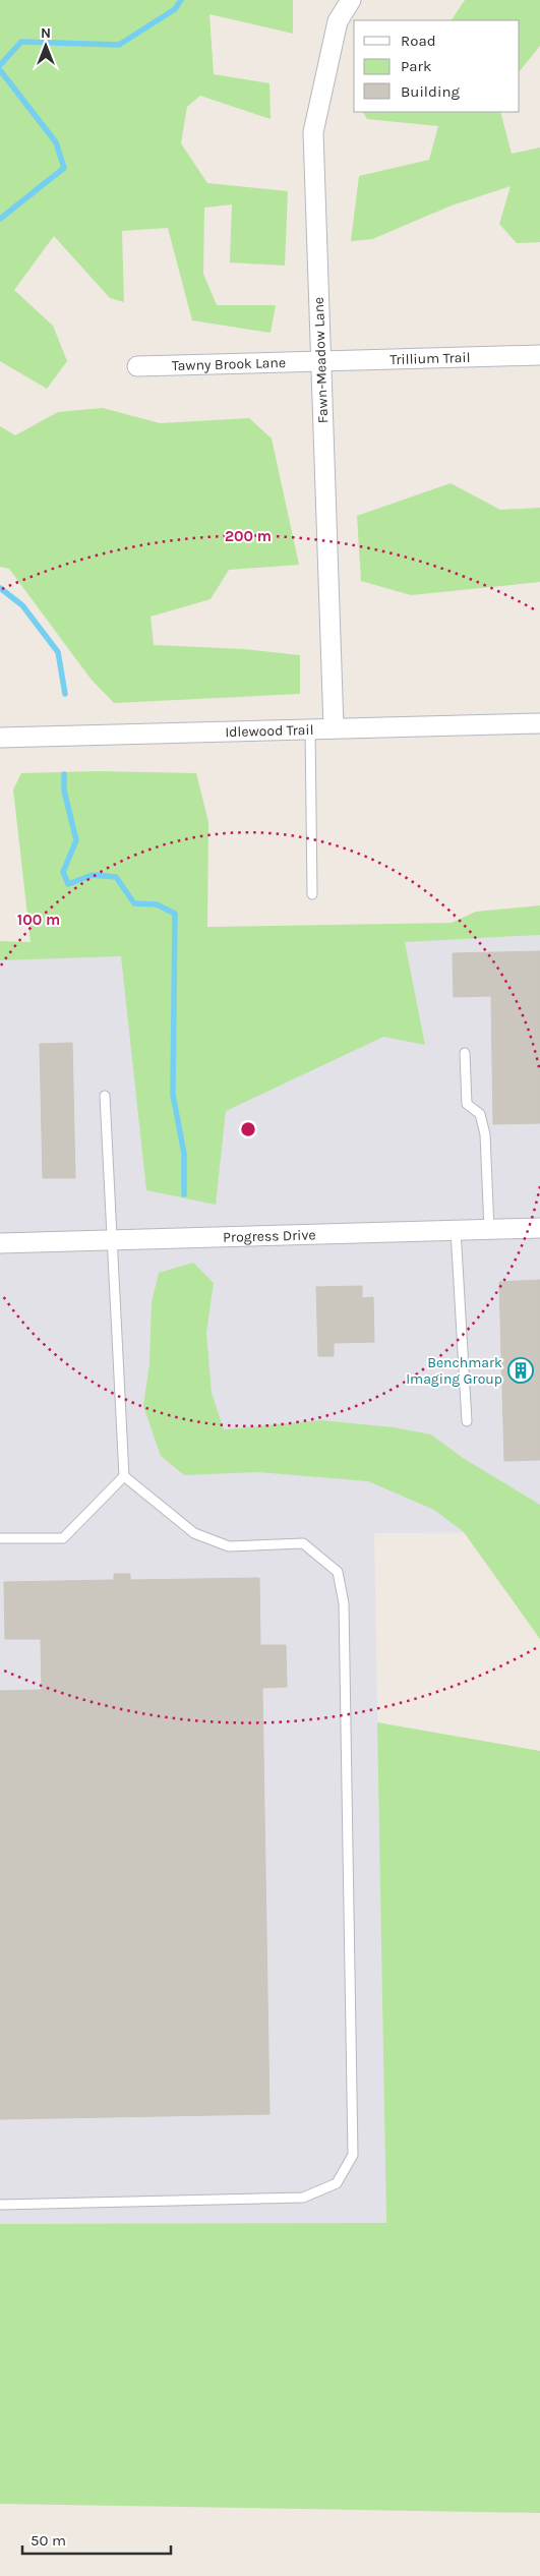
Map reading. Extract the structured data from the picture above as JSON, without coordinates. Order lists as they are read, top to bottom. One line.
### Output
{"streets":{"street":["Trillium Trail","Fawn-Meadow Lane","Tawny Brook Lane","Idlewood Trail","Progress Drive"]},"crossings":[["Trillium Trail","Fawn-Meadow Lane"],["Trillium Trail","Tawny Brook Lane"],["Fawn-Meadow Lane","Tawny Brook Lane"],["Fawn-Meadow Lane","Idlewood Trail"]],"places":{"building":["Benchmark Imaging Group"]},"legend":["Road","Park","Building"],"scale_bar":"50 m","north":"top","rings":["200 m","100 m"]}
